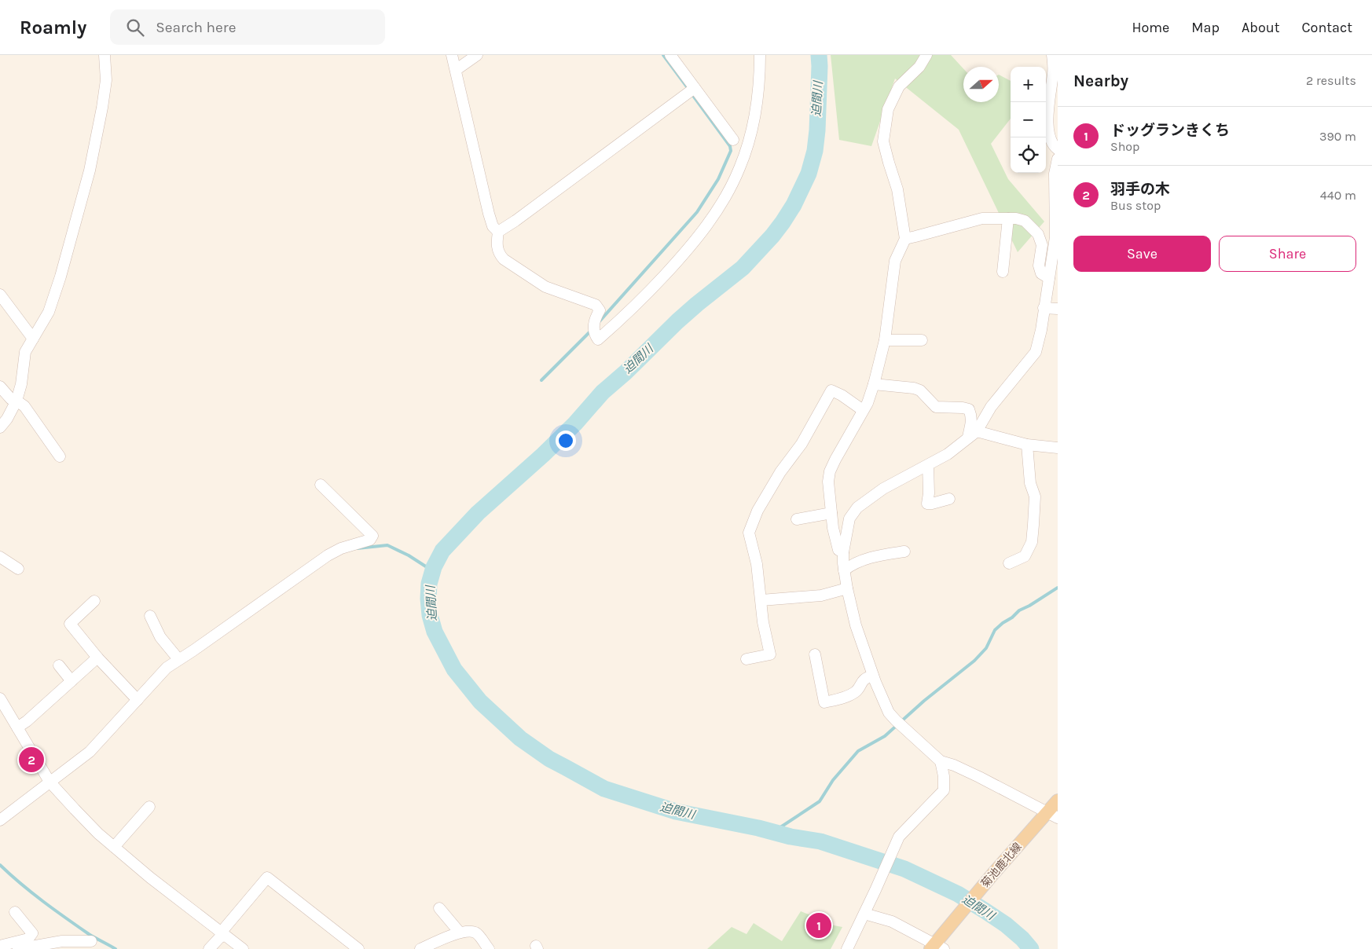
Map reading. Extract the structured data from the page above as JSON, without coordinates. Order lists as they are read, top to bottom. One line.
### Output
{"streets":{"main road":["菊池鹿北線"]},"water":["迫間川"],"north":"right","page":{"header":"Roamly","search":"Search here","nav":["Home","Map","About","Contact"],"heading":["Nearby","2 results"],"map_buttons":["+","−"],"list":[{"mark":"1","name":"ドッグランきくち","note":"Shop","value":"390 m"},{"mark":"2","name":"羽手の木","note":"Bus stop","value":"440 m"}],"buttons":["Save","Share"],"pins":["2","1"]}}
